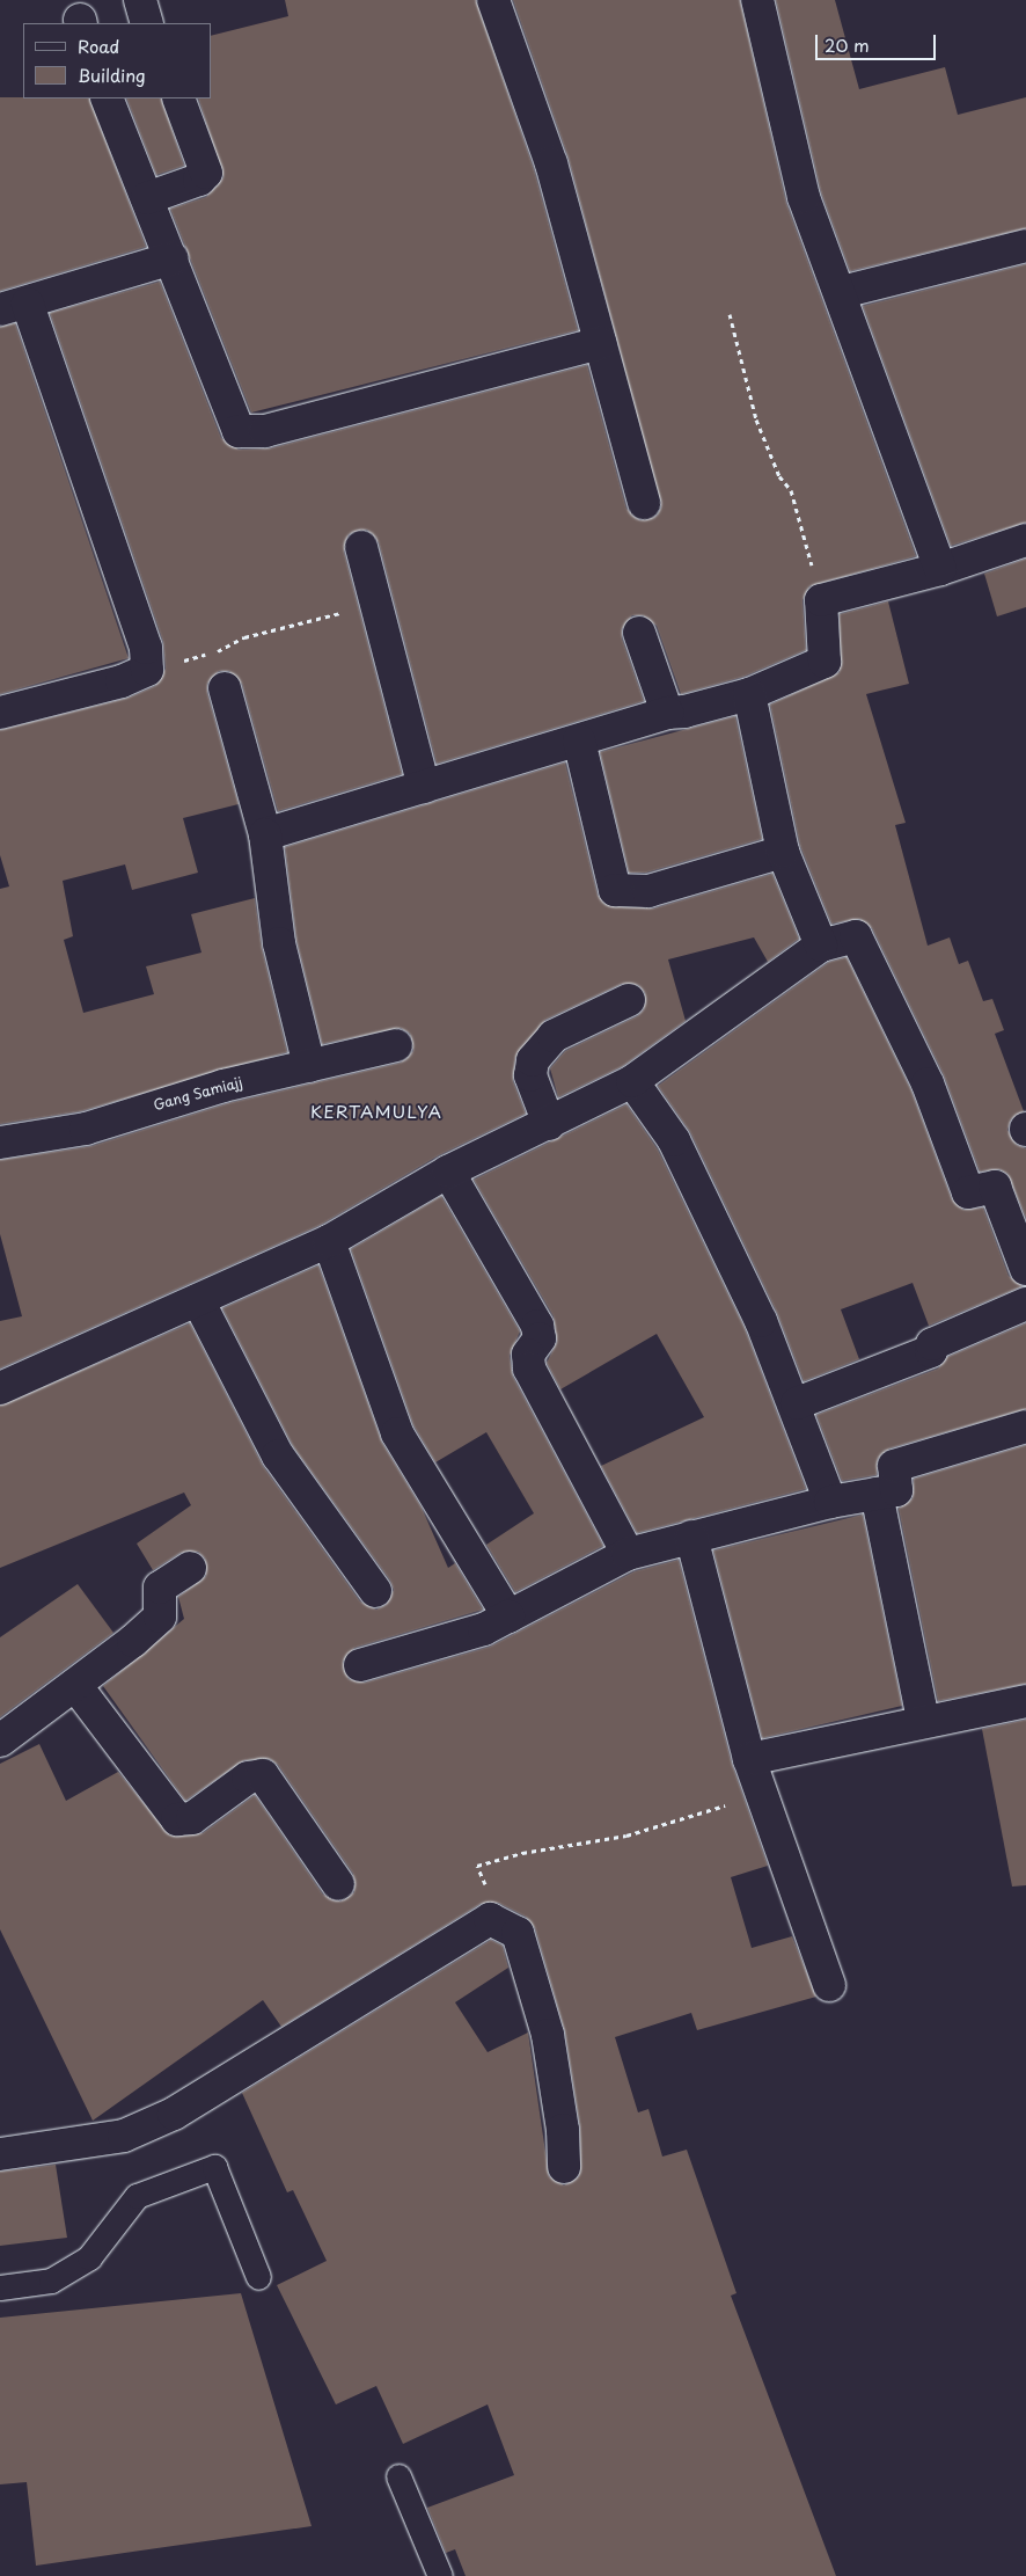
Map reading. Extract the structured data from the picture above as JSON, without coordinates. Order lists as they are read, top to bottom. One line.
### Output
{"streets":{"street":["Gang Samiajj"]},"districts":["KERTAMULYA"],"legend":["Road","Building"],"scale_bar":"20 m"}
